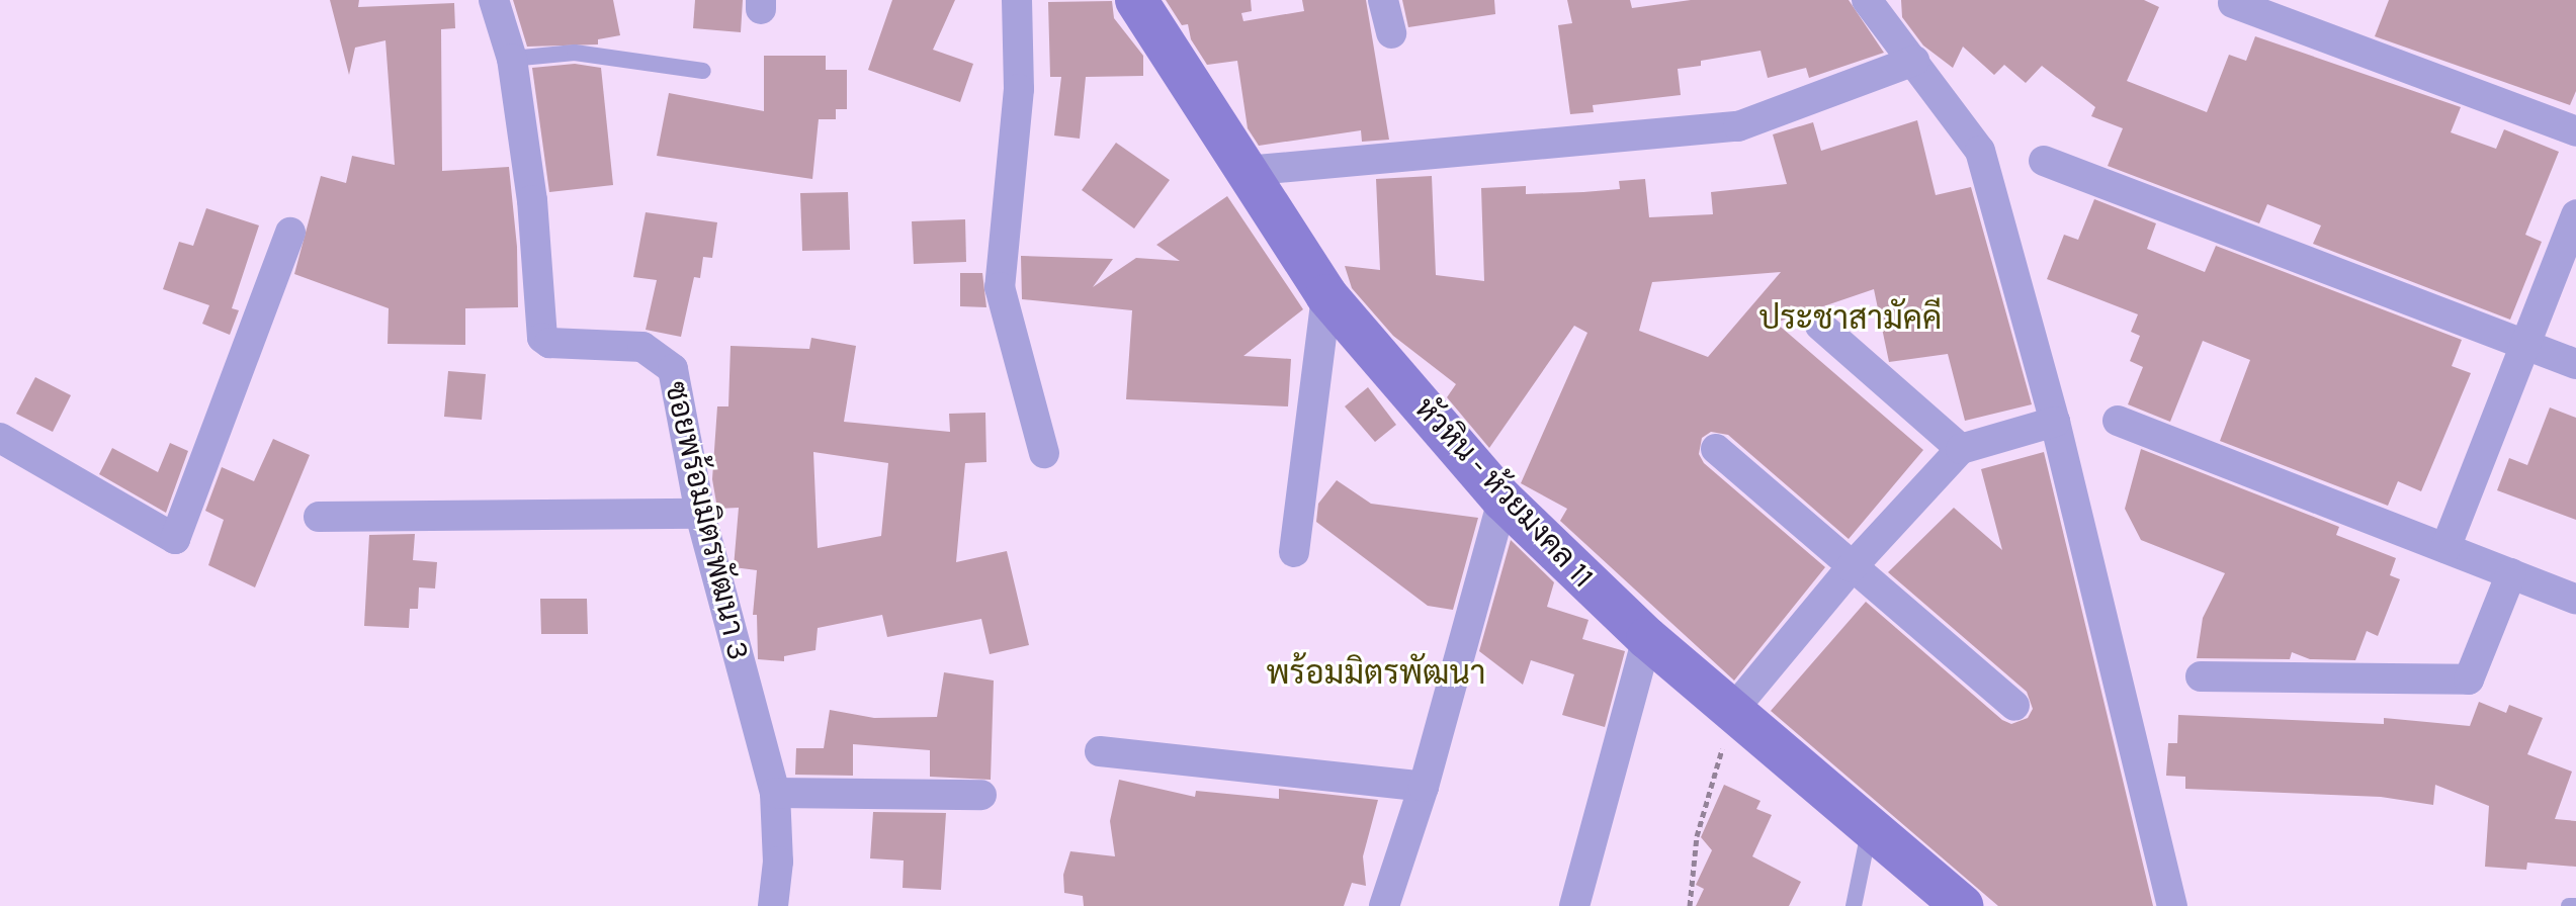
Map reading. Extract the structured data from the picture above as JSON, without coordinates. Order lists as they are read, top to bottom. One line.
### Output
{"streets":{"street":["หัวหิน - ห้วยมงคล 11","ซอยพร้อมมิตรพัฒนา 3"]},"districts":["ประชาสามัคคี","พร้อมมิตรพัฒนา"]}
